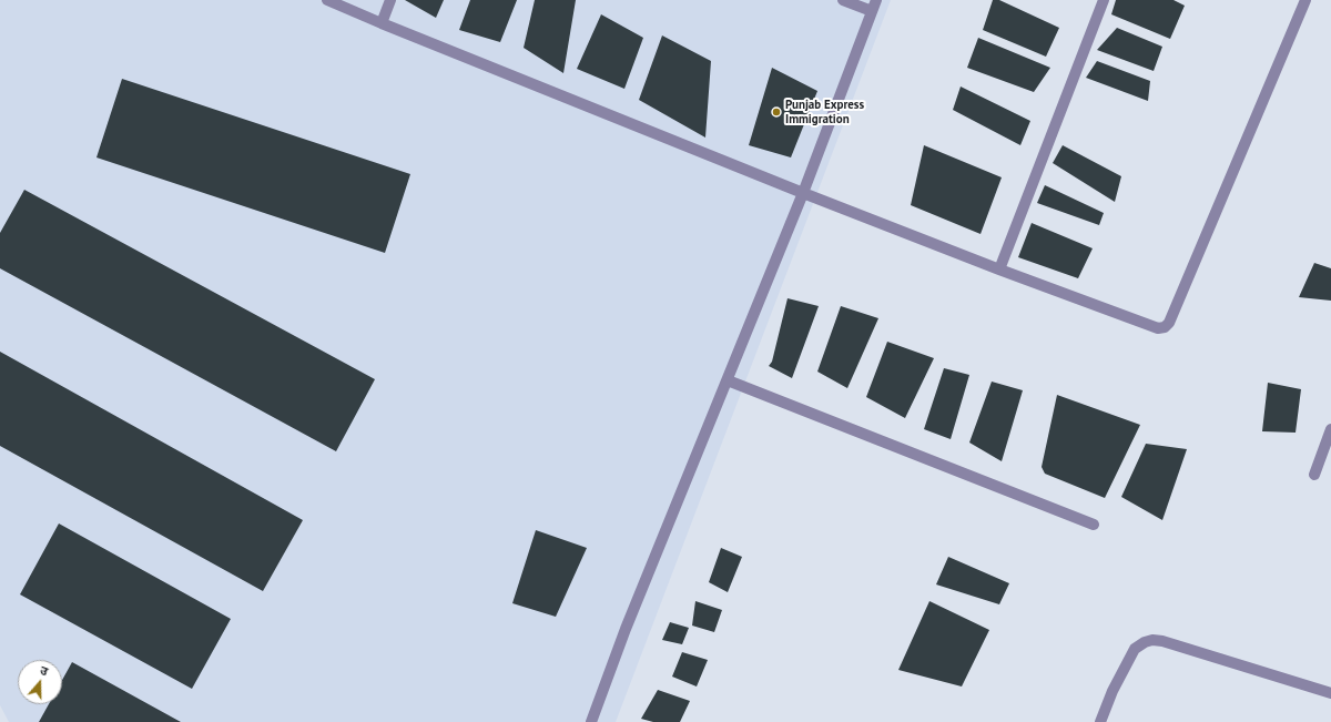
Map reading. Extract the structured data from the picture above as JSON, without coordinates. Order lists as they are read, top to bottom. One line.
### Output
{"places":["Punjab Express Immigration"],"north":"top"}
